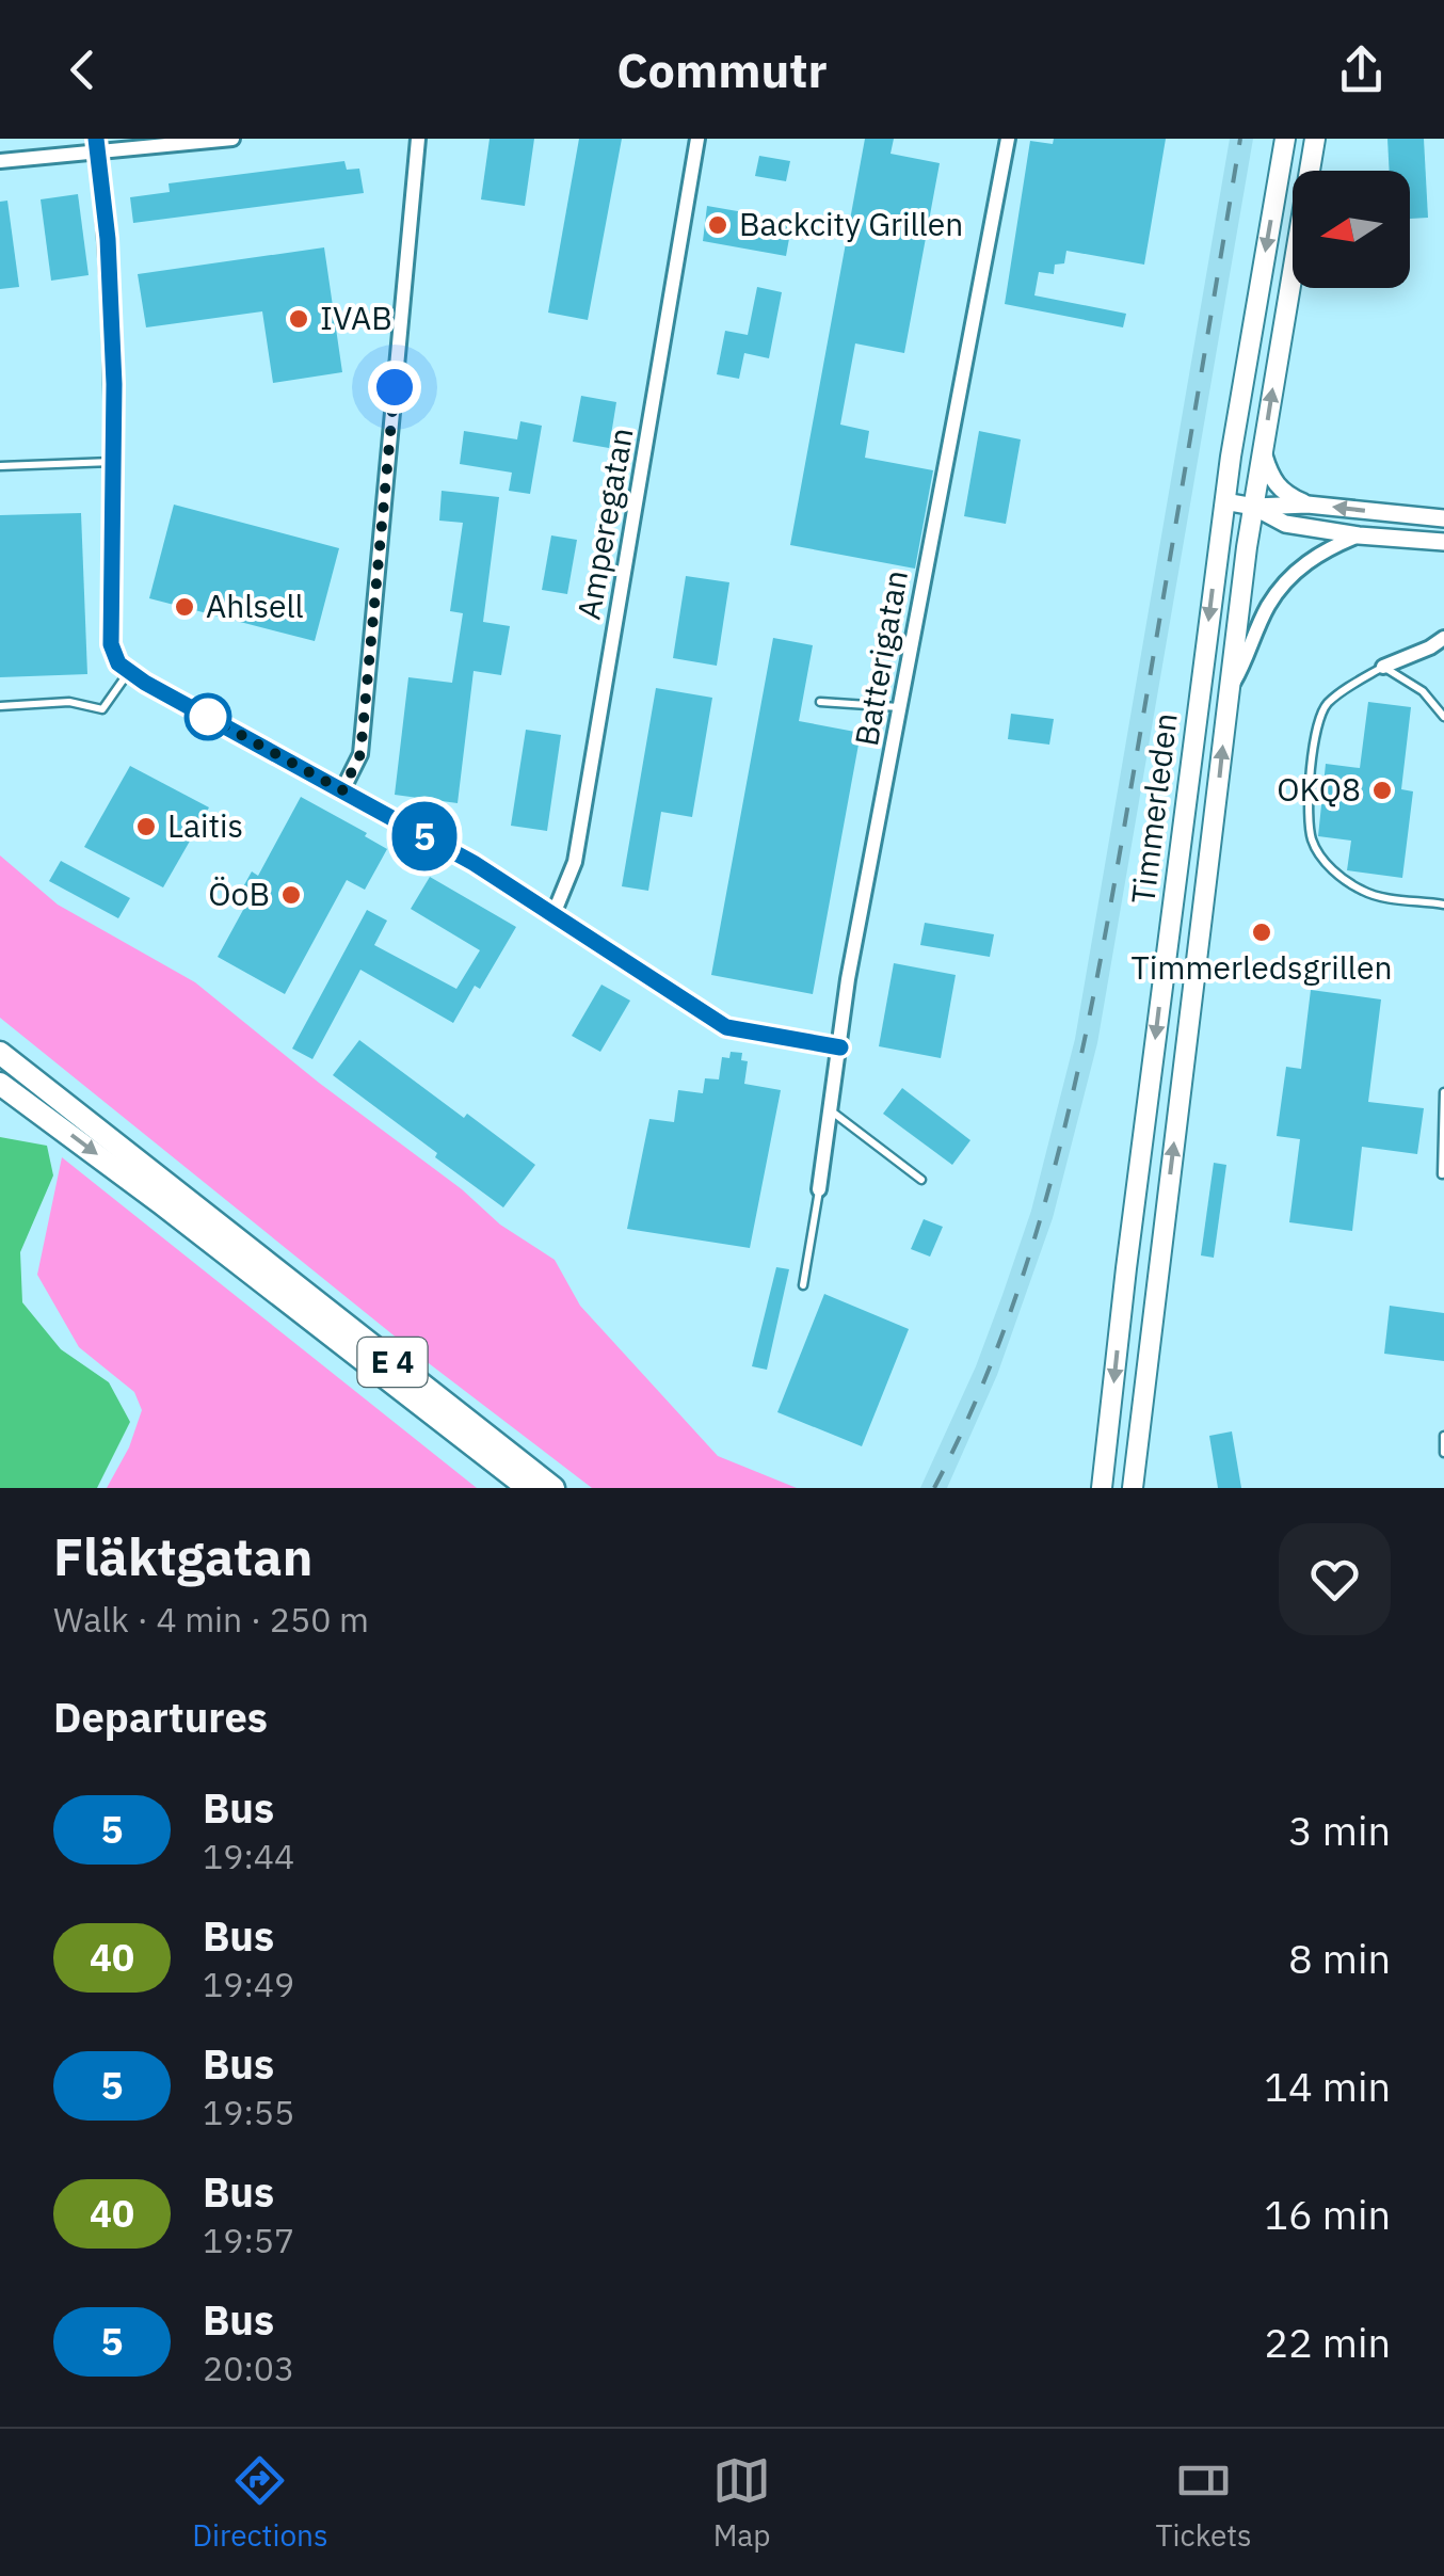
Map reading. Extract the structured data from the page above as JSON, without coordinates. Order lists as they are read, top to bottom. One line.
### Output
{"streets":{"highway":["E 4"],"main road":["Timmerleden"],"street":["Amperegatan","Batterigatan"]},"places":["Backcity Grillen","IVAB","Ahlsell","OKQ8","Laitis","ÖoB","Timmerledsgrillen"],"lines":["bus line 5"],"north":"left","page":{"header":"Commutr","on_map":"5","heading":[["Fläktgatan","Walk · 4 min · 250 m"],"Departures"],"list":[{"mark":"5","name":"Bus","note":"19:44","value":"3 min"},{"mark":"40","name":"Bus","note":"19:49","value":"8 min"},{"mark":"5","name":"Bus","note":"19:55","value":"14 min"},{"mark":"40","name":"Bus","note":"19:57","value":"16 min"},{"mark":"5","name":"Bus","note":"20:03","value":"22 min"}],"tabs":["Directions","Map","Tickets"]}}
